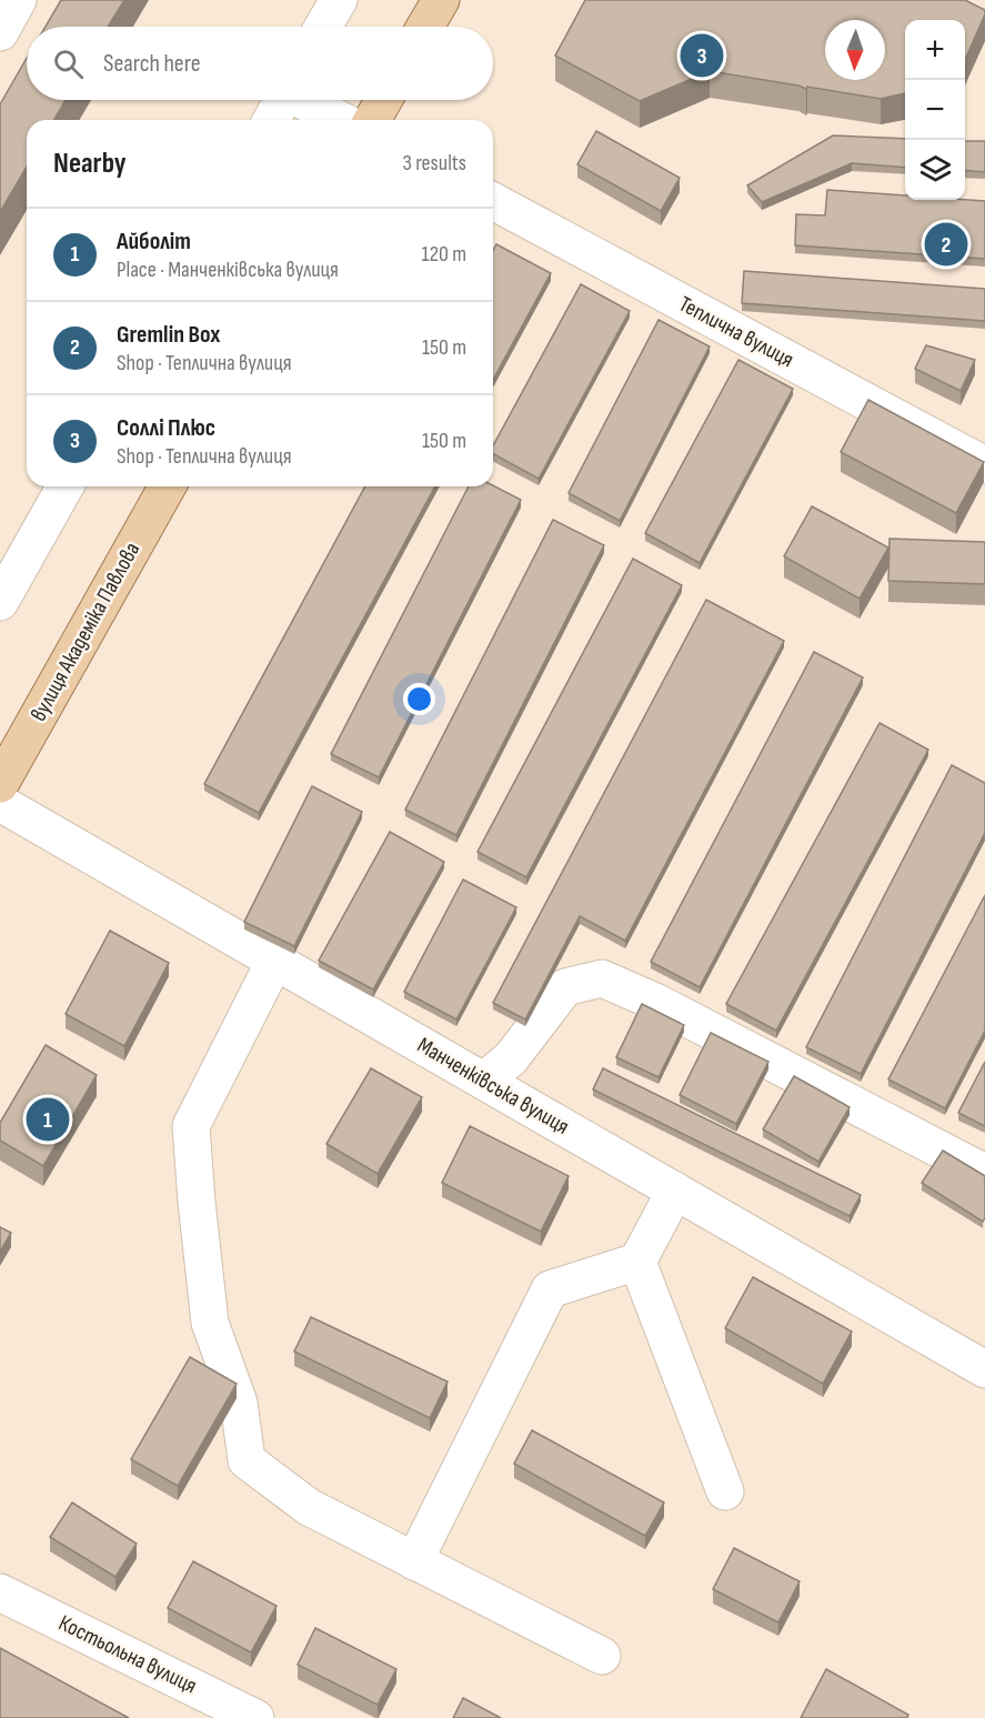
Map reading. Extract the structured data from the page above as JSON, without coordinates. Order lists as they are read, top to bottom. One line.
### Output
{"streets":{"main road":["вулиця Академіка Павлова"],"street":["Теплична вулиця","Манченківська вулиця","Костьольна вулиця"]},"north":"bottom","page":{"map_buttons":["+","−"],"search":"Search here","pins":["3","2","1"],"heading":["Nearby","3 results"],"list":[{"mark":"1","name":"Айболіт","note":"Place · Манченківська вулиця","value":"120 m"},{"mark":"2","name":"Gremlin Box","note":"Shop · Теплична вулиця","value":"150 m"},{"mark":"3","name":"Соллі Плюс","note":"Shop · Теплична вулиця","value":"150 m"}]}}
